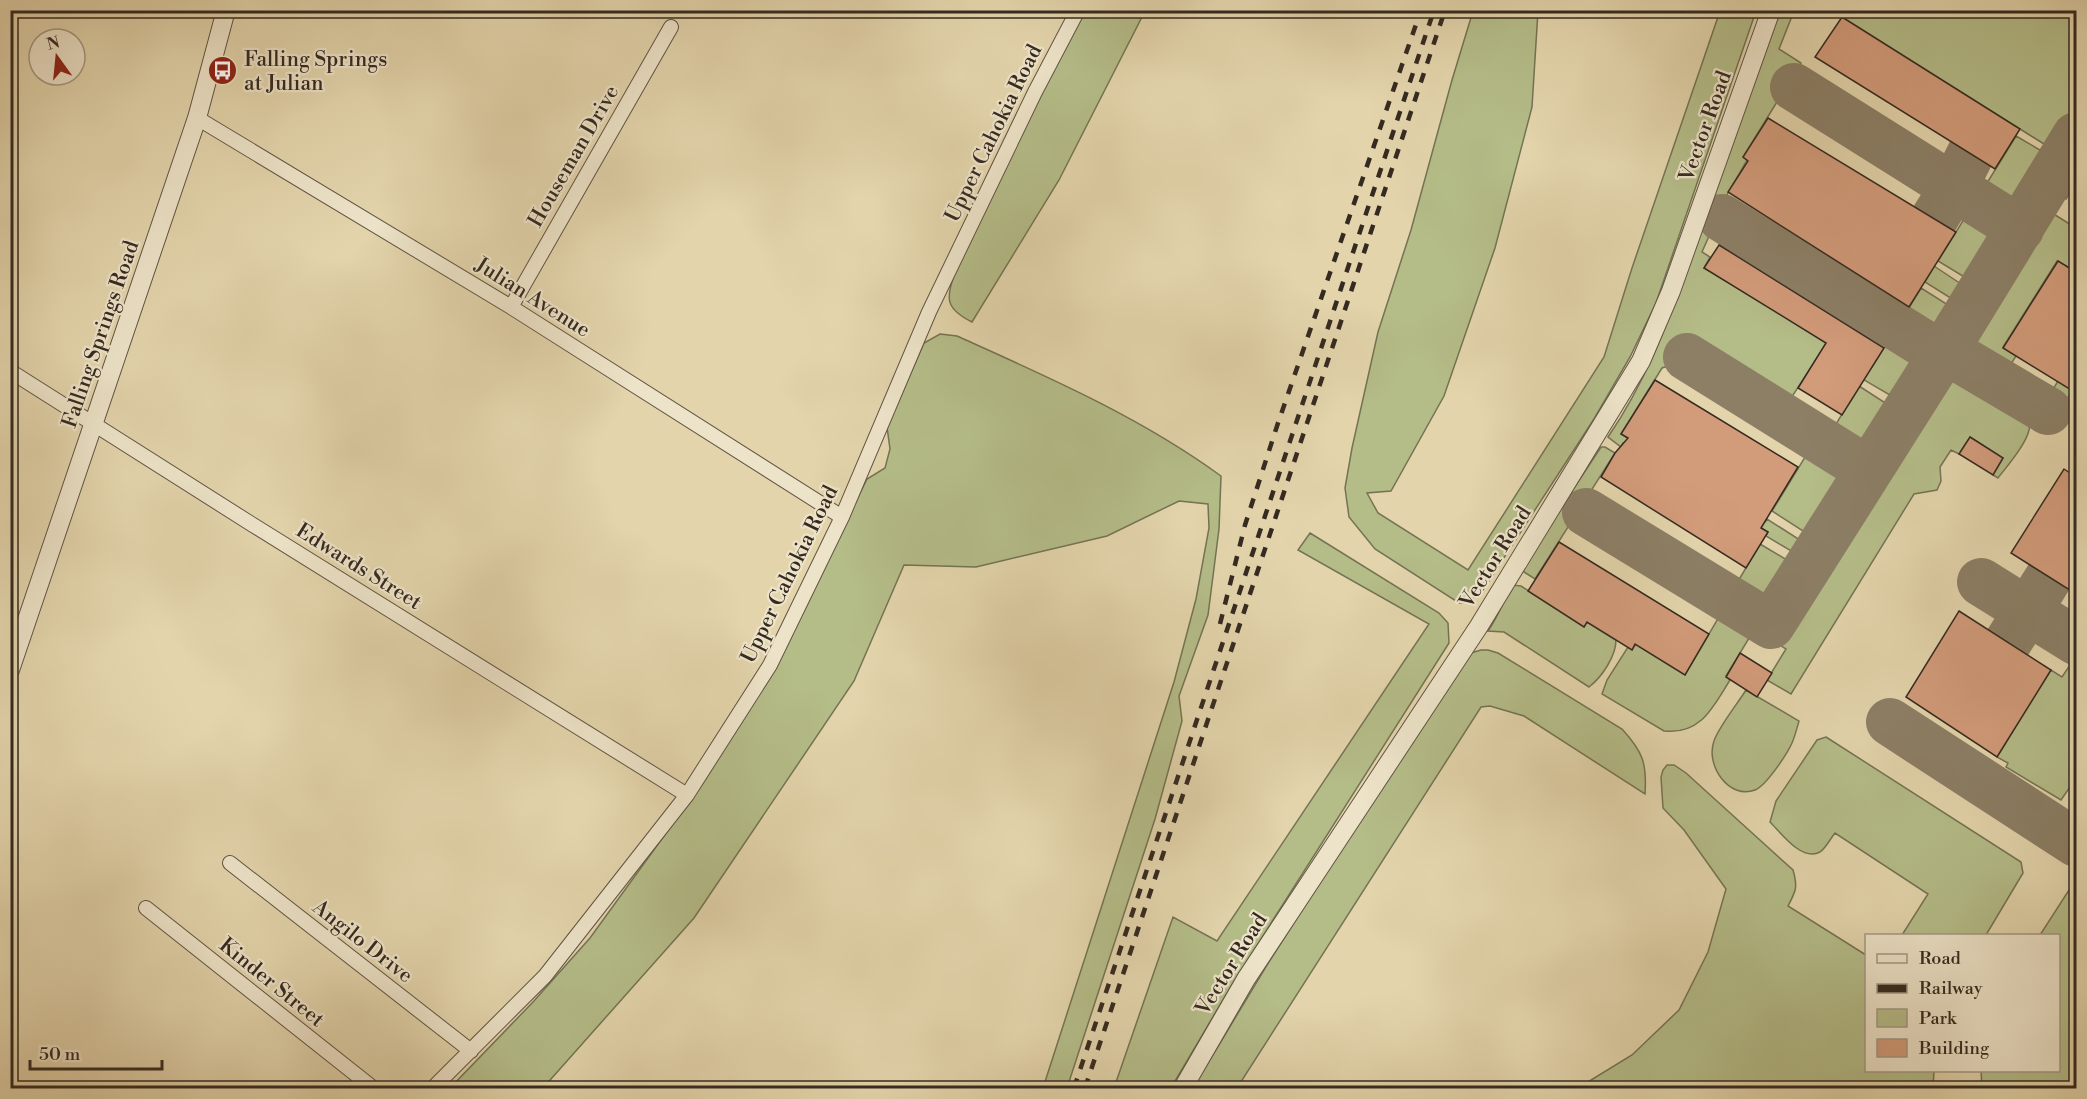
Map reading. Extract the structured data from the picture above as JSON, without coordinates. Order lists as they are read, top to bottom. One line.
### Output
{"streets":{"street":["Vector Road","Upper Cahokia Road","Houseman Drive","Julian Avenue","Falling Springs Road","Edwards Street","Angilo Drive","Kinder Street"]},"crossings":[["Upper Cahokia Road","Julian Avenue"],["Upper Cahokia Road","Edwards Street"],["Upper Cahokia Road","Angilo Drive"],["Houseman Drive","Julian Avenue"],["Julian Avenue","Falling Springs Road"],["Falling Springs Road","Edwards Street"]],"places":{"bus stop":["Falling Springs at Julian"]},"legend":["Road","Railway","Park","Building"],"scale_bar":"50 m","north":"top"}
